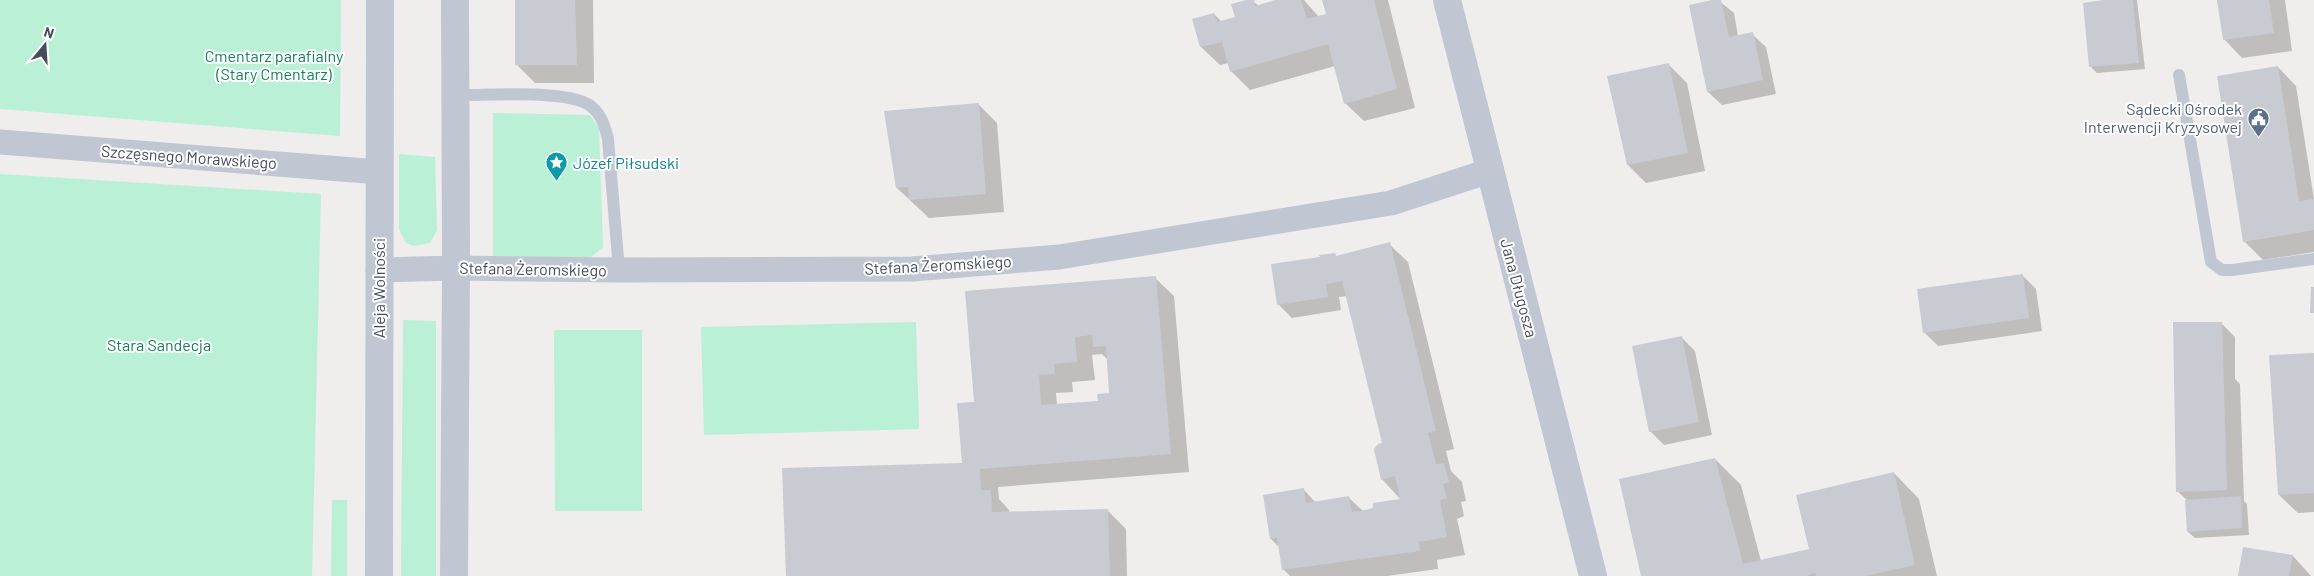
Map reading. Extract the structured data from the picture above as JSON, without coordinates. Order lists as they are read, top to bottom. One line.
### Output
{"streets":{"street":["Szczęsnego Morawskiego","Stefana Żeromskiego","Aleja Wolności","Jana Długosza"]},"crossings":[["Szczęsnego Morawskiego","Aleja Wolności"],["Stefana Żeromskiego","Aleja Wolności"],["Stefana Żeromskiego","Jana Długosza"]],"parks":["Cmentarz parafialny (Stary Cmentarz)","Stara Sandecja"],"places":{"public building":["Sądecki Ośrodek Interwencji Kryzysowej"],"place":["Józef Piłsudski"]},"north":"top"}
